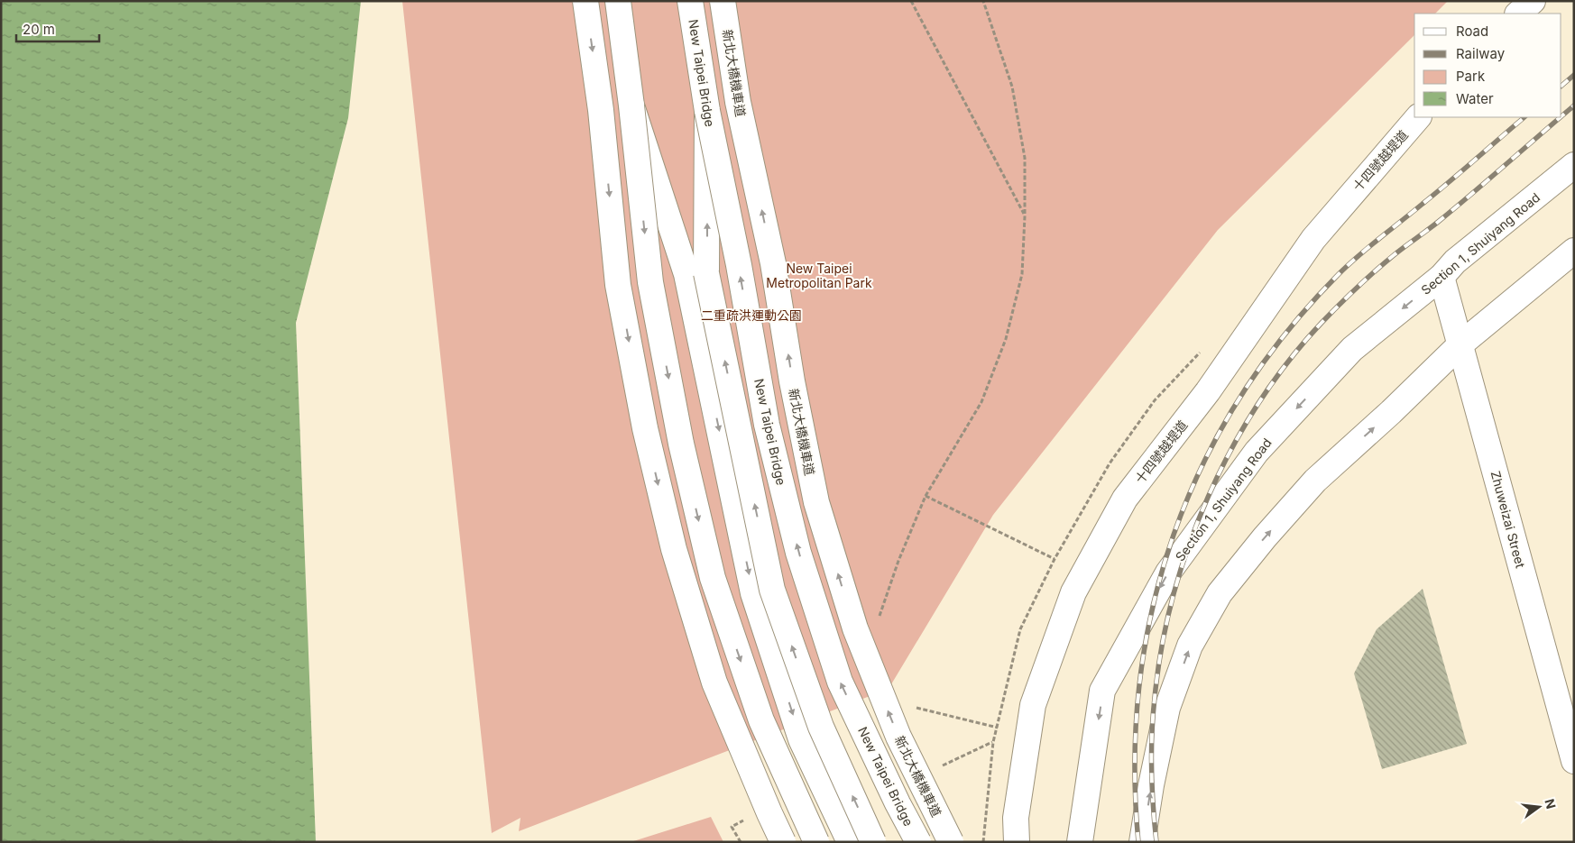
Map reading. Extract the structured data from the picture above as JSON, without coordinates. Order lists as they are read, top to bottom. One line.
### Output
{"streets":{"main road":["New Taipei Bridge","新北大橋機車道","十四號越堤道","Section 1, Shuiyang Road","Zhuweizai Street"]},"crossings":[["Section 1, Shuiyang Road","Zhuweizai Street"]],"parks":["New Taipei Metropolitan Park","二重疏洪運動公園"],"legend":["Road","Railway","Park","Water"],"scale_bar":"20 m","north":"right"}
